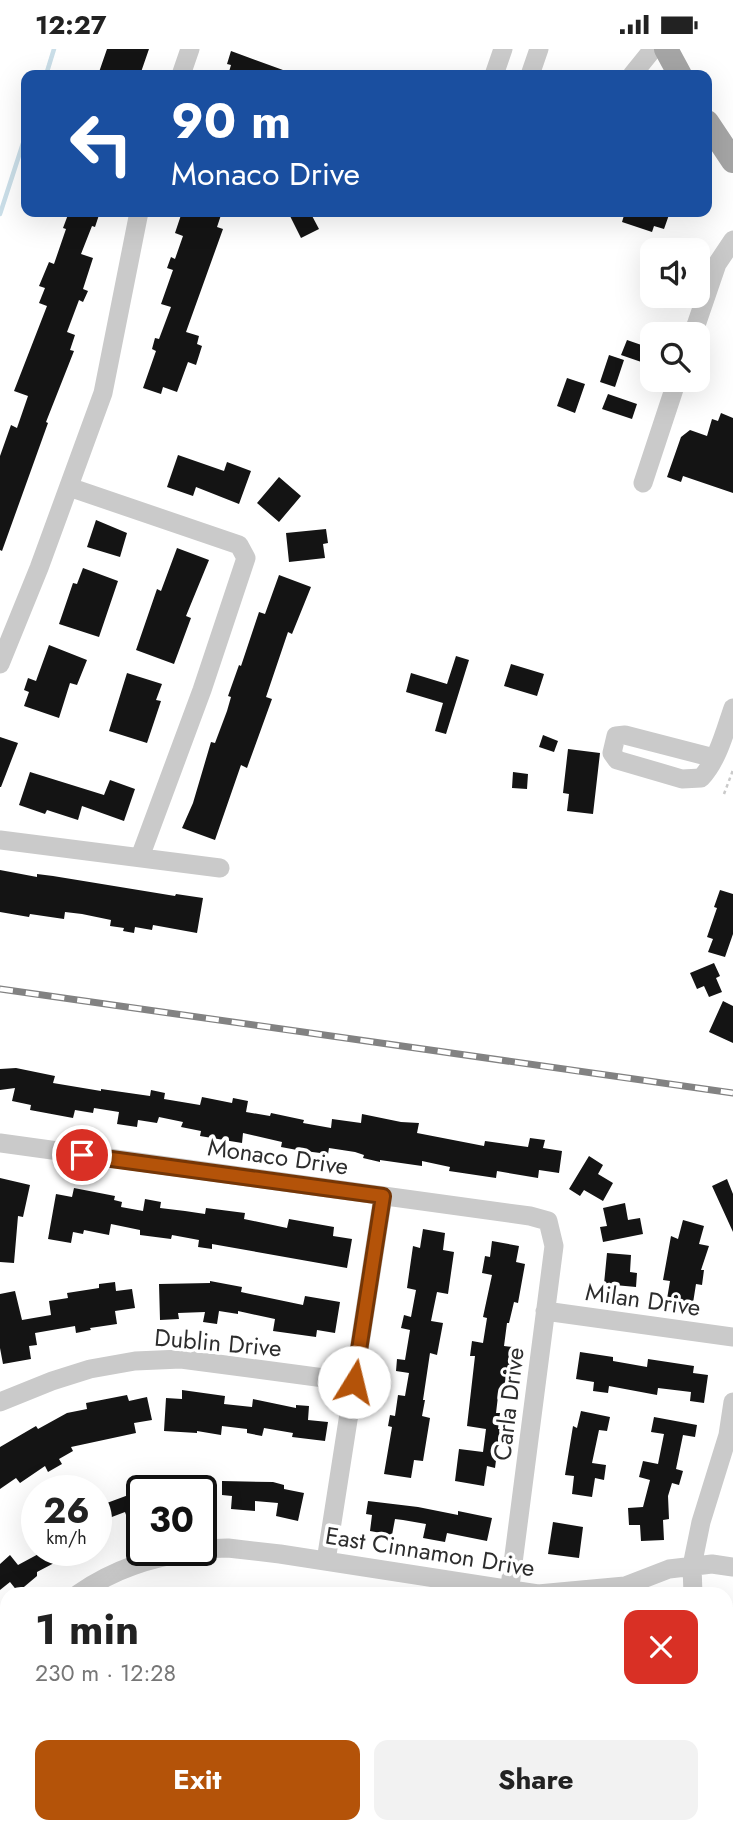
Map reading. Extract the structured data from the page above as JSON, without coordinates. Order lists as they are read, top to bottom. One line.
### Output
{"streets":{"street":["Monaco Drive","Milan Drive","Dublin Drive","Carla Drive","East Cinnamon Drive"]},"crossings":[["Monaco Drive","Carla Drive"],["Milan Drive","Carla Drive"]],"page":{"status":"12:27","turn":["90 m","Monaco Drive"],"speed":"26 km/h","limit":"30","heading":["1 min","230 m · 12:28"],"buttons":["Exit","Share"]}}
